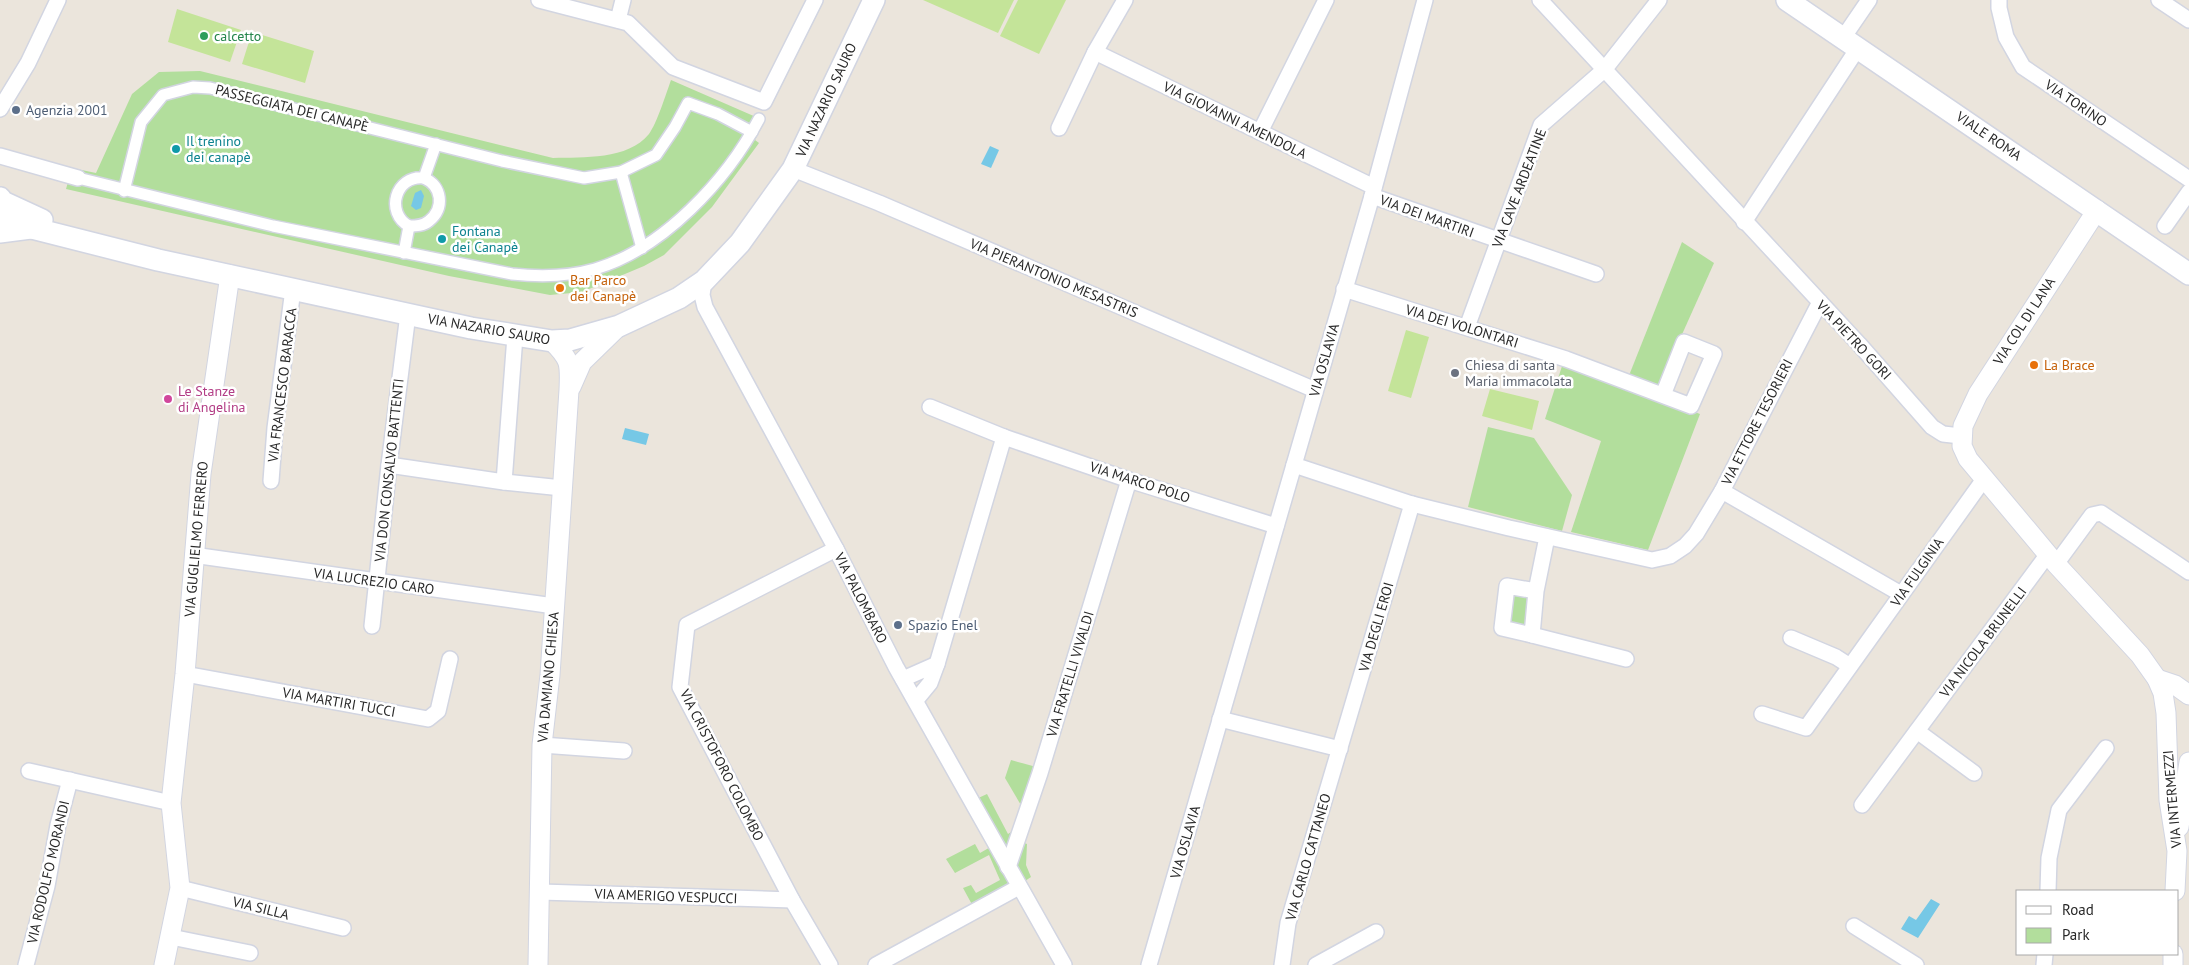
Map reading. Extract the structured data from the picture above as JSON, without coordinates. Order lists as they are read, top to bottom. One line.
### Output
{"streets":{"main road":["VIA NAZARIO SAURO","VIALE ROMA"],"street":["VIA TORINO","PASSEGGIATA DEI CANAPÈ","VIA GIOVANNI AMENDOLA","VIA CAVE ARDEATINE","VIA DEI MARTIRI","VIA PIERANTONIO MESASTRIS","VIA COL DI LANA","VIA DEI VOLONTARI","VIA PIETRO GORI","VIA OSLAVIA","VIA FRANCESCO BARACCA","VIA ETTORE TESORIERI","VIA DON CONSALVO BATTENTI","VIA MARCO POLO","VIA GUGLIELMO FERRERO","VIA FULGINIA","VIA LUCREZIO CARO","VIA PALOMBARO","VIA DEGLI EROI","VIA NICOLA BRUNELLI","VIA FRATELLI VIVALDI","VIA DAMIANO CHIESA","VIA MARTIRI TUCCI","VIA CRISTOFORO COLOMBO","VIA INTERMEZZI","VIA CARLO CATTANEO","VIA RODOLFO MORANDI","VIA AMERIGO VESPUCCI","VIA SILLA"]},"crossings":[["VIA NAZARIO SAURO","VIA PIERANTONIO MESASTRIS"],["VIA NAZARIO SAURO","VIA FRANCESCO BARACCA"],["VIA NAZARIO SAURO","VIA DON CONSALVO BATTENTI"],["VIA NAZARIO SAURO","VIA GUGLIELMO FERRERO"],["VIA NAZARIO SAURO","VIA PALOMBARO"],["VIA NAZARIO SAURO","VIA DAMIANO CHIESA"],["VIA GIOVANNI AMENDOLA","VIA DEI MARTIRI"],["VIA GIOVANNI AMENDOLA","VIA OSLAVIA"],["VIALE ROMA","VIA COL DI LANA"],["VIA CAVE ARDEATINE","VIA DEI MARTIRI"],["VIA CAVE ARDEATINE","VIA DEI VOLONTARI"],["VIA CAVE ARDEATINE","VIA PIETRO GORI"],["VIA DEI MARTIRI","VIA OSLAVIA"],["VIA PIERANTONIO MESASTRIS","VIA OSLAVIA"],["VIA COL DI LANA","VIA PIETRO GORI"],["VIA DEI VOLONTARI","VIA OSLAVIA"],["VIA PIETRO GORI","VIA ETTORE TESORIERI"],["VIA OSLAVIA","VIA MARCO POLO"],["VIA ETTORE TESORIERI","VIA FULGINIA"],["VIA DON CONSALVO BATTENTI","VIA LUCREZIO CARO"],["VIA MARCO POLO","VIA FRATELLI VIVALDI"],["VIA GUGLIELMO FERRERO","VIA LUCREZIO CARO"],["VIA GUGLIELMO FERRERO","VIA MARTIRI TUCCI"],["VIA GUGLIELMO FERRERO","VIA SILLA"],["VIA LUCREZIO CARO","VIA DAMIANO CHIESA"],["VIA PALOMBARO","VIA FRATELLI VIVALDI"],["VIA PALOMBARO","VIA CRISTOFORO COLOMBO"],["VIA DEGLI EROI","VIA CARLO CATTANEO"],["VIA DAMIANO CHIESA","VIA AMERIGO VESPUCCI"],["VIA CRISTOFORO COLOMBO","VIA AMERIGO VESPUCCI"]],"places":["calcetto","Agenzia 2001","Il trenino dei canapè","Fontana dei Canapè","Bar Parco dei Canapè","La Brace","Chiesa di santa Maria immacolata","Le Stanze di Angelina","Spazio Enel"],"legend":["Road","Park"]}
